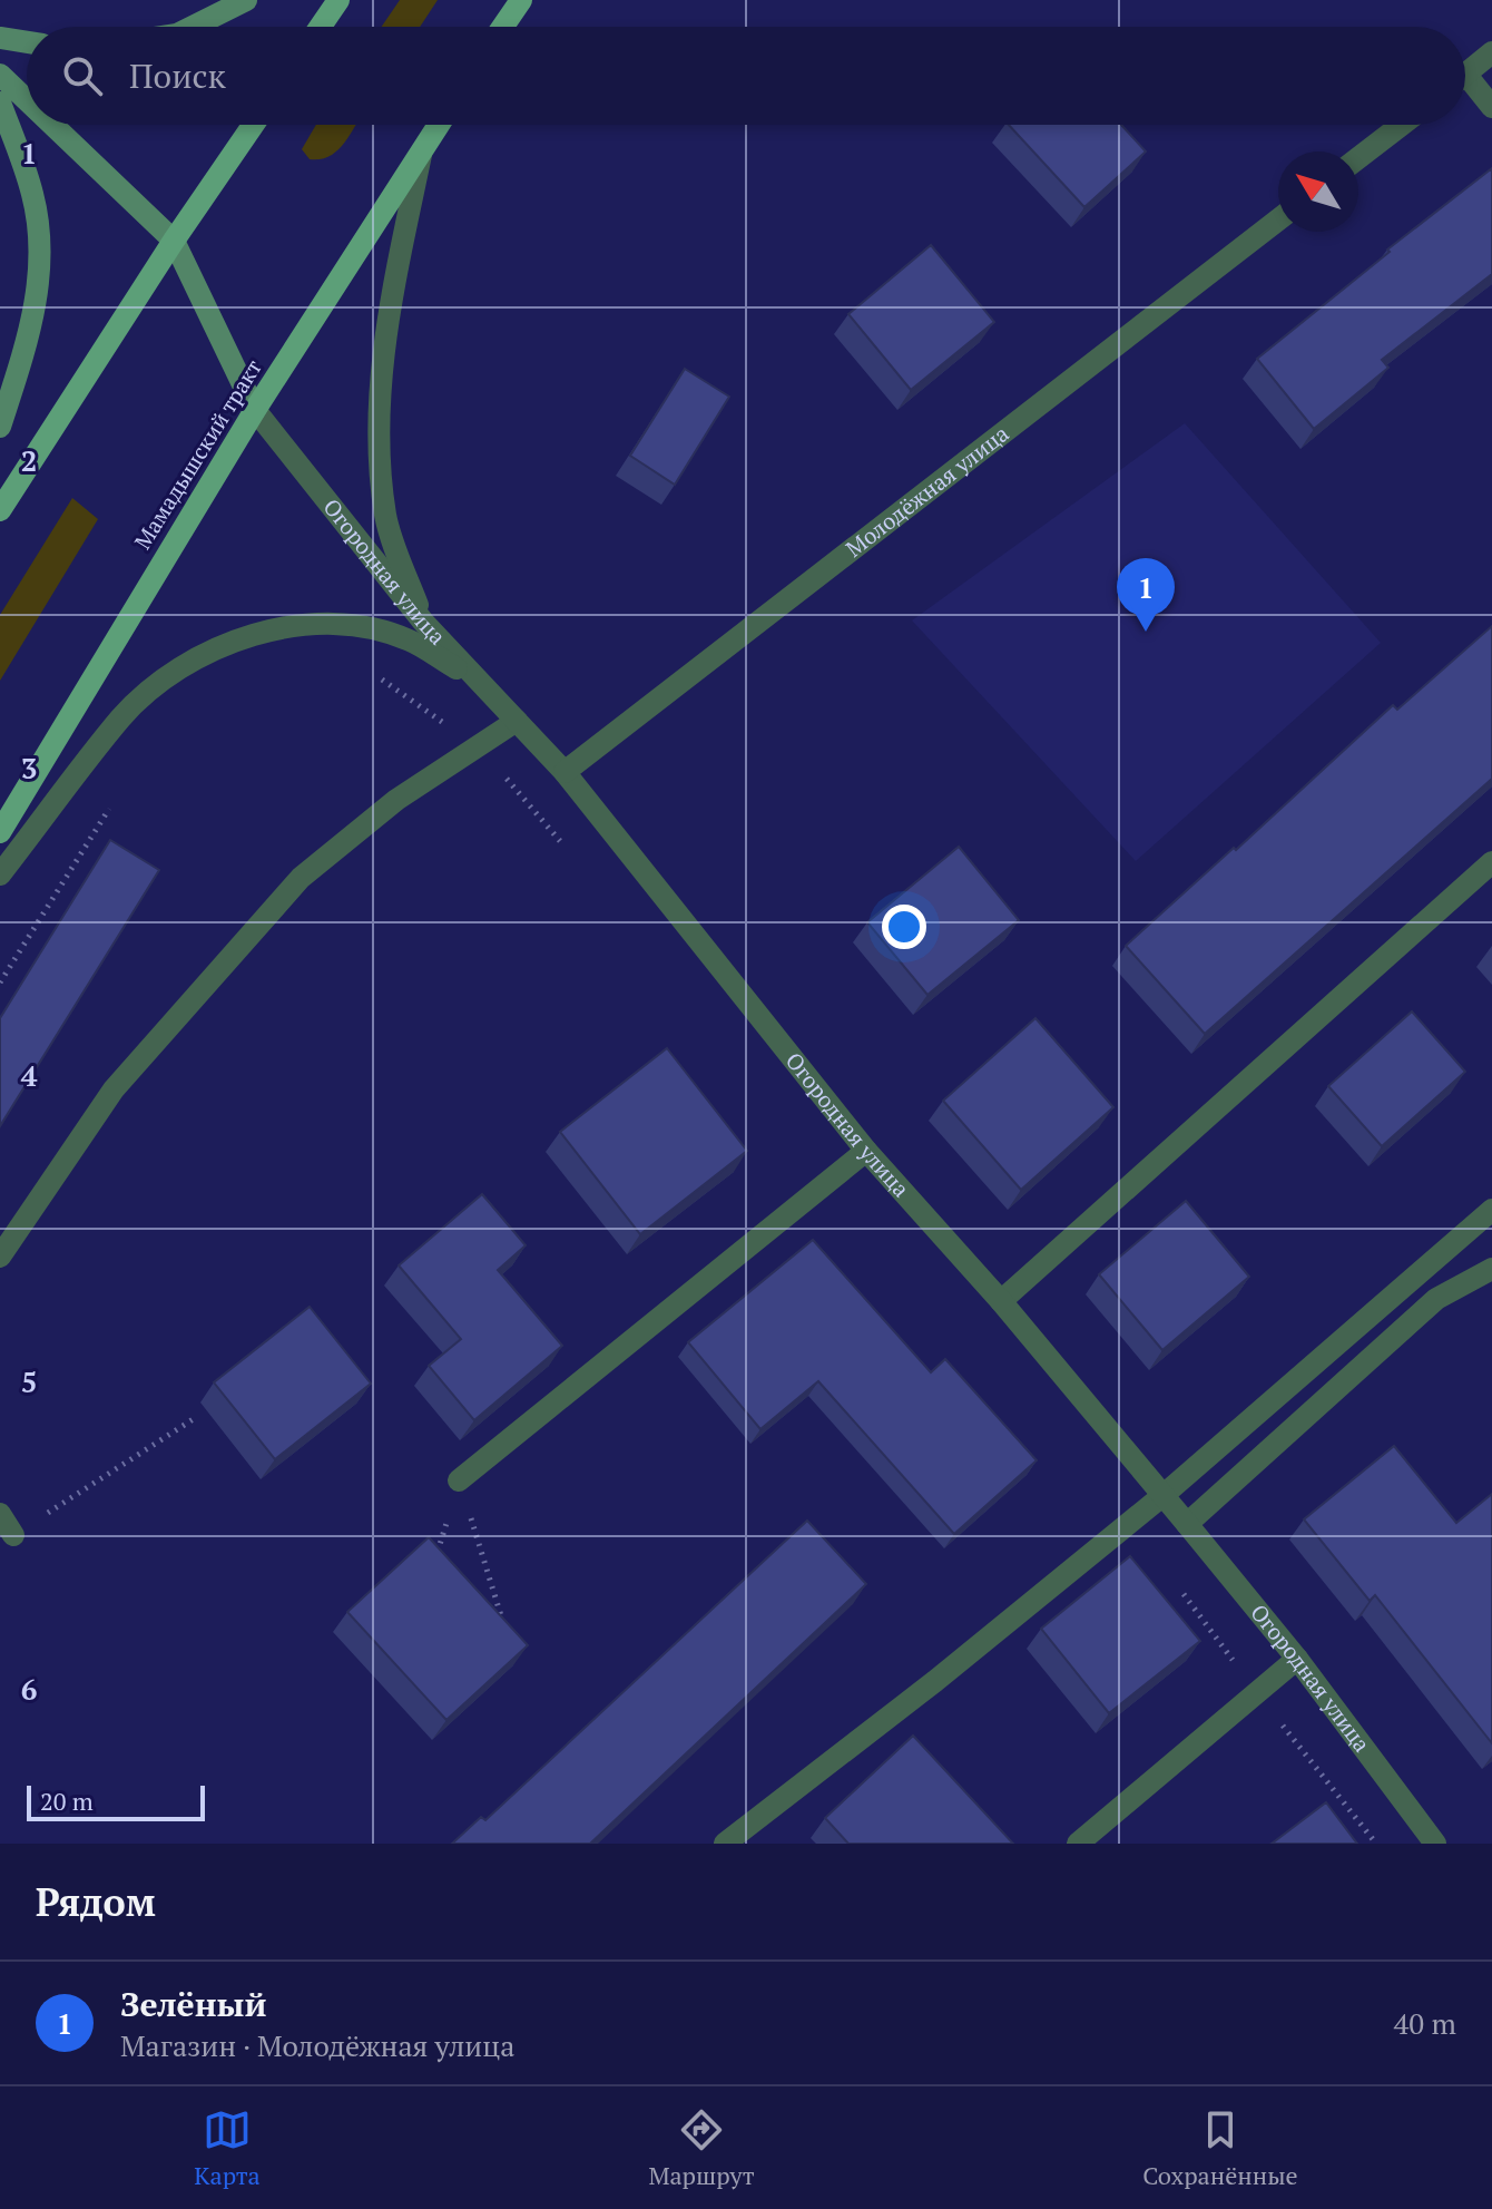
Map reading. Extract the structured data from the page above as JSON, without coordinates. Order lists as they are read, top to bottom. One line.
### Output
{"streets":{"main road":["Мамадышский тракт"],"street":["Молодёжная улица","Огородная улица"]},"crossings":[["Мамадышский тракт","Огородная улица"],["Молодёжная улица","Огородная улица"]],"scale_bar":"20 m","north":"top left","page":{"search":"Поиск","pins":"1","scale":"20 m","heading":"Рядом","list":[{"mark":"1","name":"Зелёный","note":"Магазин · Молодёжная улица","value":"40 m"}],"nav":["Карта","Маршрут","Сохранённые"]},"grid":{"rows":["1","2","3","4","5","6"]}}
